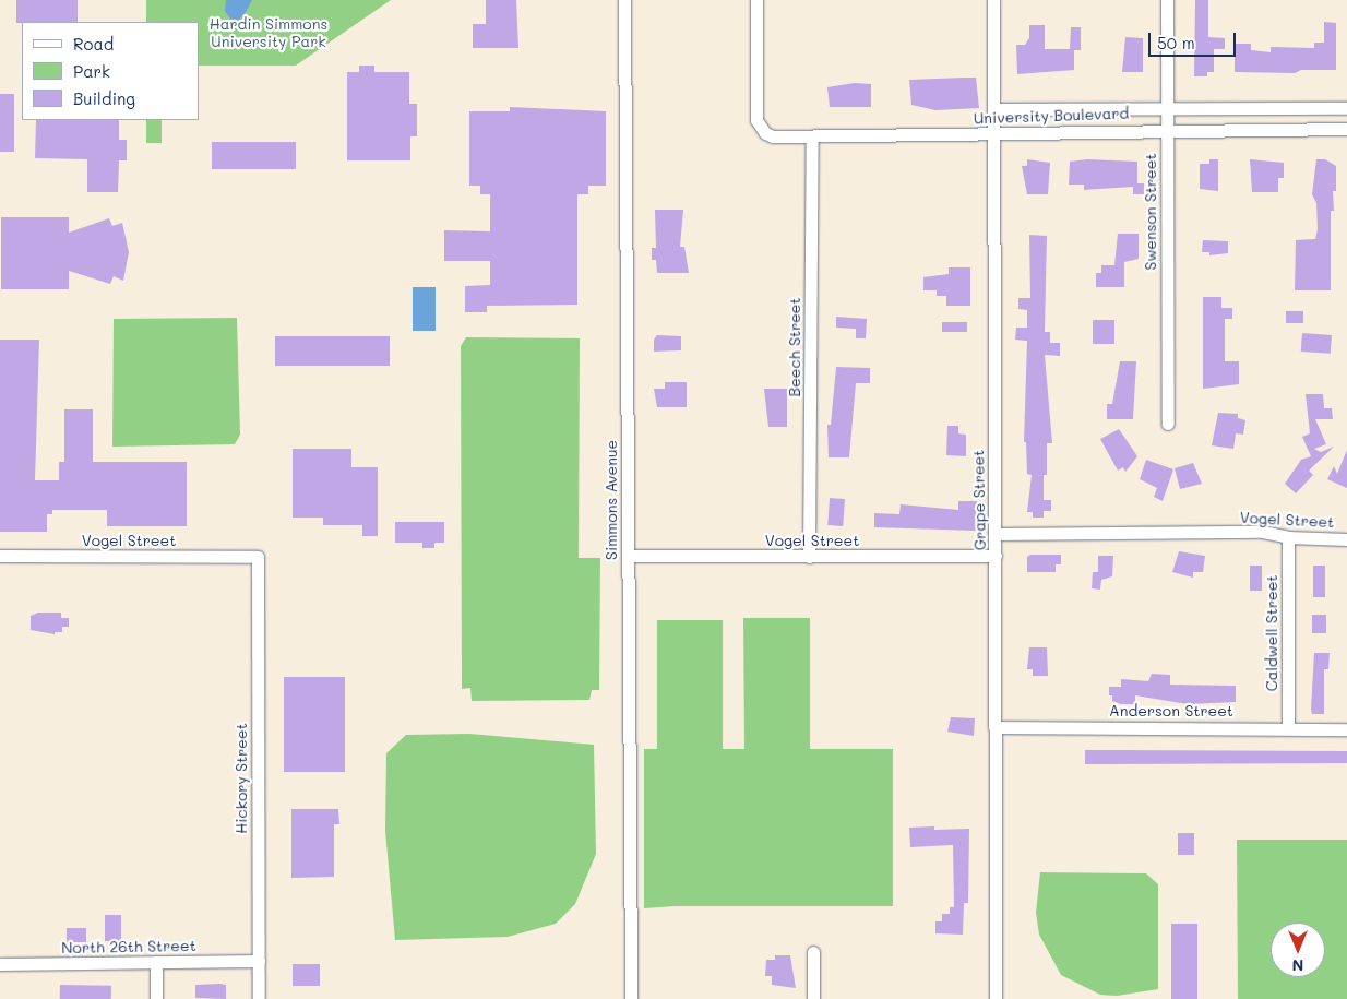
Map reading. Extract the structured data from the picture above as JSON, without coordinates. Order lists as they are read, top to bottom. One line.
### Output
{"streets":{"street":["University Boulevard","Swenson Street","Beech Street","Simmons Avenue","Grape Street","Vogel Street","Caldwell Street","Anderson Street","Hickory Street","North 26th Street"]},"crossings":[["University Boulevard","Swenson Street"],["University Boulevard","Beech Street"],["University Boulevard","Grape Street"],["Beech Street","Vogel Street"],["Simmons Avenue","Vogel Street"],["Grape Street","Vogel Street"],["Grape Street","Anderson Street"],["Vogel Street","Caldwell Street"],["Vogel Street","Hickory Street"],["Caldwell Street","Anderson Street"],["Hickory Street","North 26th Street"]],"parks":["Hardin Simmons University Park"],"legend":["Road","Park","Building"],"scale_bar":"50 m","north":"bottom"}
